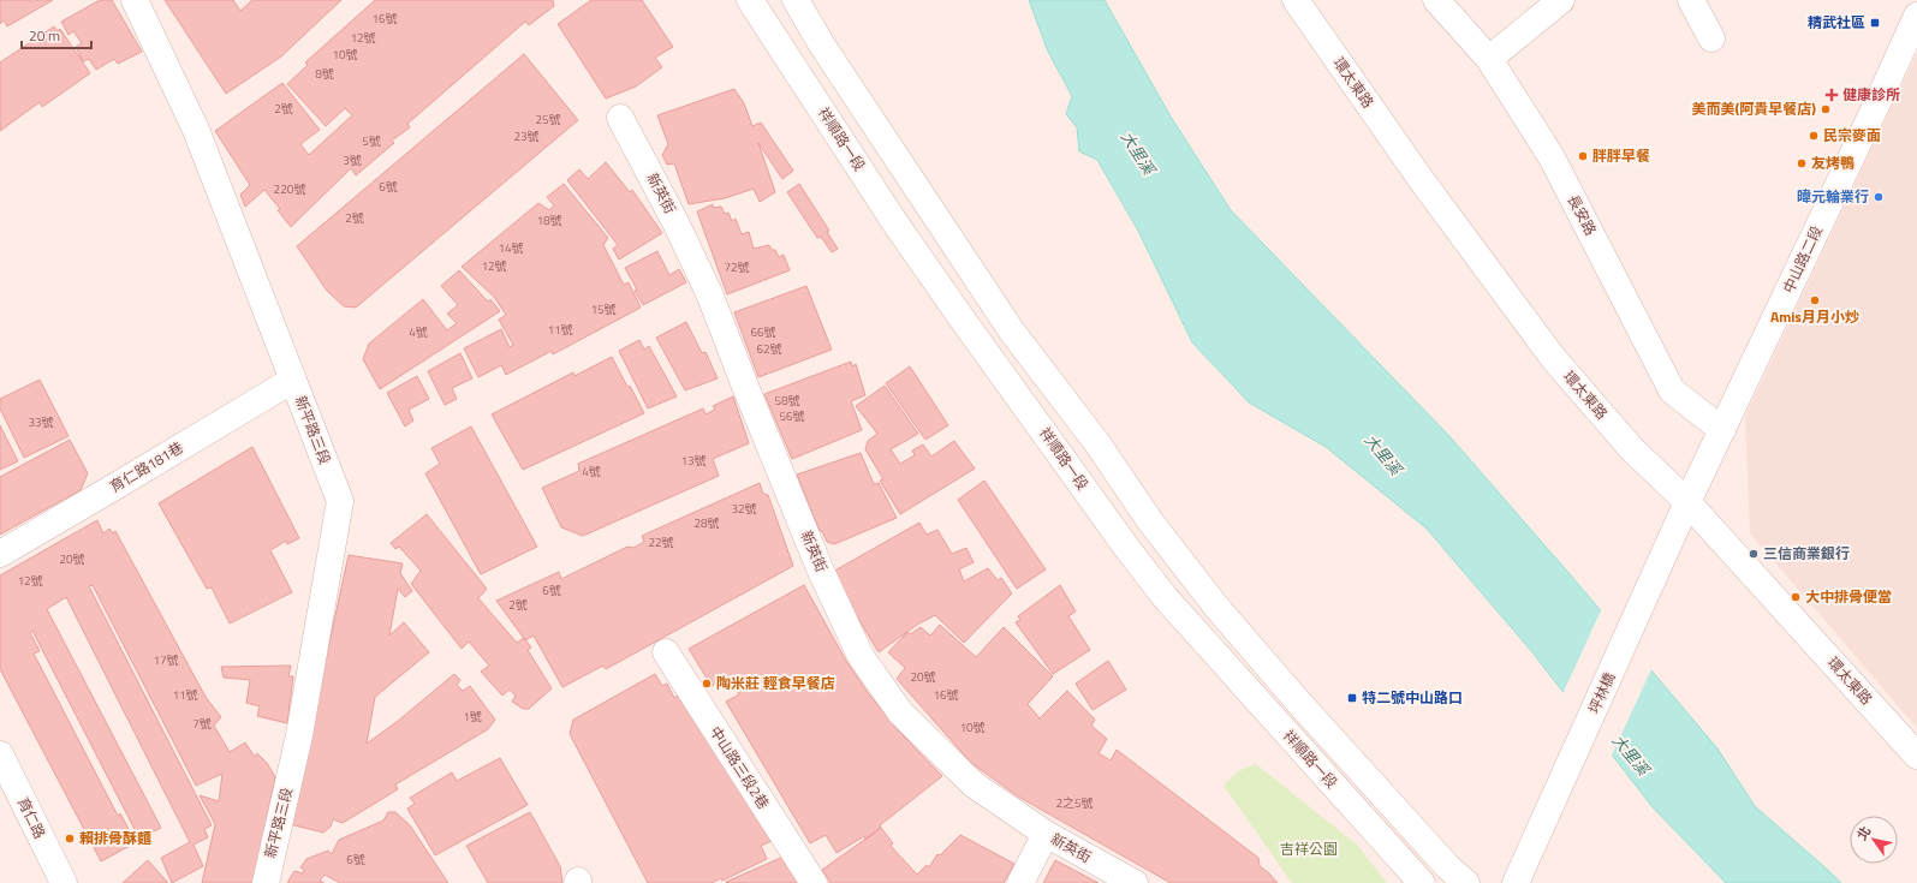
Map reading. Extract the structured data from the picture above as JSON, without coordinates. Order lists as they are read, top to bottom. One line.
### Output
{"streets":{"street":["環太東路","祥順路一段","新英街","長安路","中山路二段","新平路三段","育仁路181巷","坪林橋","中山路三段2巷","育仁路"]},"crossings":[["環太東路","中山路二段"],["環太東路","坪林橋"],["長安路","中山路二段"],["中山路二段","坪林橋"],["新平路三段","育仁路181巷"]],"water":["大里溪"],"parks":["吉祥公園"],"places":{"transit":["精武社區","特二號中山路口"],"health":["健康診所"],"other":["美而美(阿貴早餐店)","民宗麥面","胖胖早餐","友烤鴨","暐元輪業行","Amis月月小炒","三信商業銀行","大中排骨便當","陶米莊 輕食早餐店","賴排骨酥麵"]},"house_numbers":["16號","12號","10號","8號","2號","25號","23號","5號","3號","6號","220號","2號","18號","14號","12號","72號","15號","11號","4號","66號","62號","58號","56號","33號","13號","4號","32號","28號","22號","20號","12號","6號","2號","17號","20號","11號","16號","1號","7號","10號","2之5號","6號"],"scale_bar":"20 m","north":"top left"}
